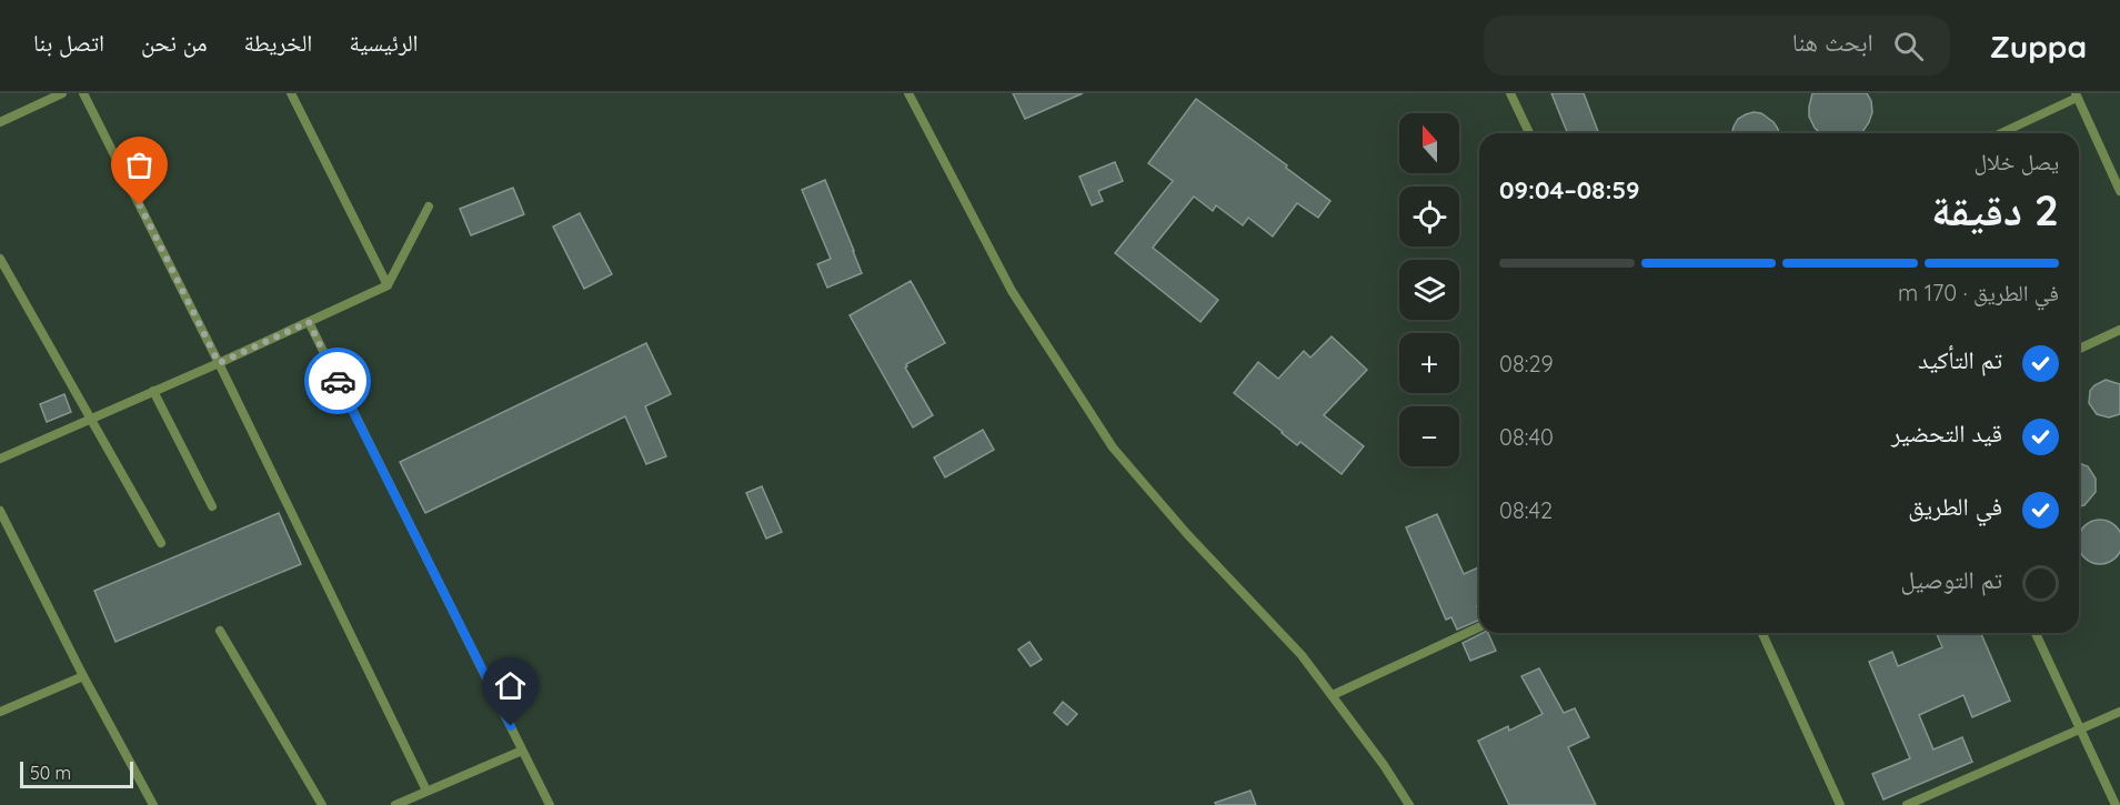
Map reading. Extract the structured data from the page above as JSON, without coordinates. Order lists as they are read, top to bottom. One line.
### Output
{"scale_bar":"50 m","north":"top","page":{"header":"Zuppa","search":"ابحث هنا","nav":["الرئيسية","الخريطة","من نحن","اتصل بنا"],"map_buttons":["+","−"],"heading":["2 دقيقة","يصل خلال","08:59–09:04"],"bar":"في الطريق · 170 m","list":[["تم التأكيد","08:29"],["قيد التحضير","08:40"],["في الطريق","08:42"],"تم التوصيل"],"scale":"50 m"}}
